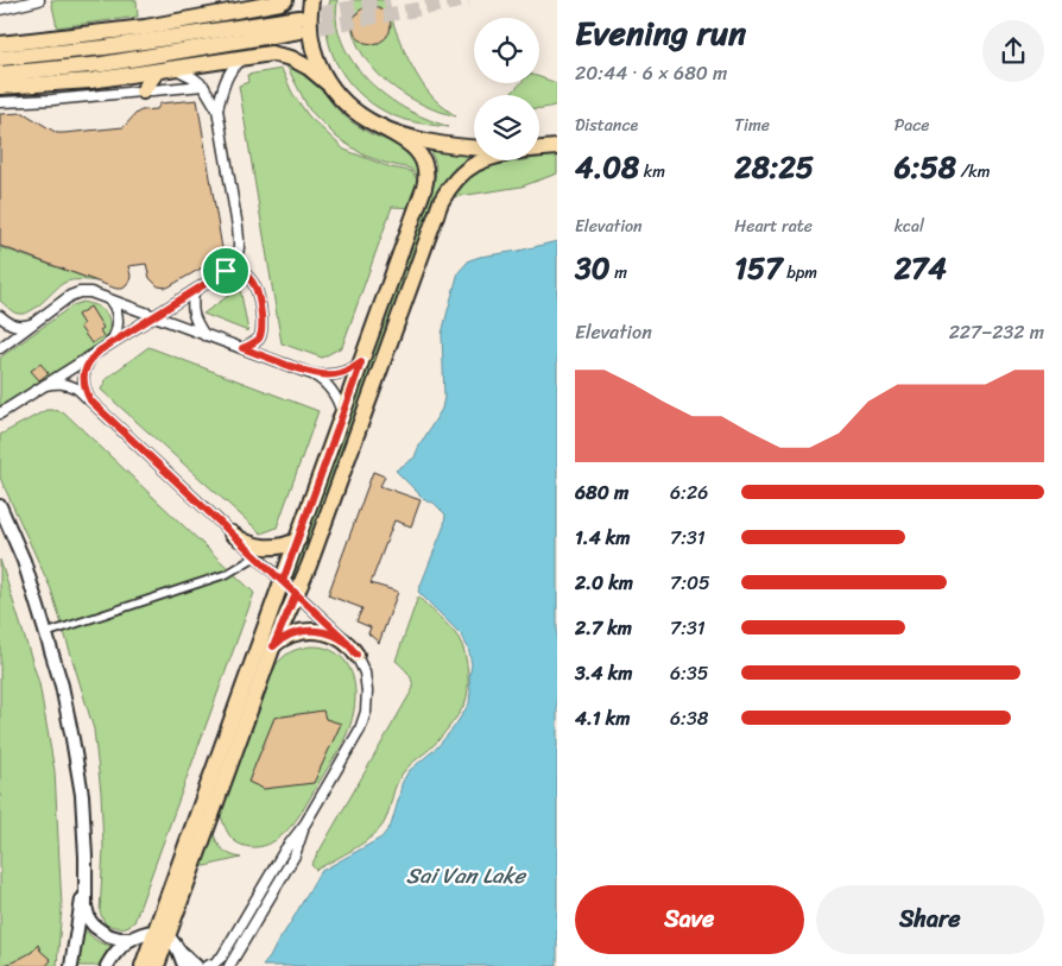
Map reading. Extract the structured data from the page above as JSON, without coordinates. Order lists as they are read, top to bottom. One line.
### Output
{"water":["Sai Van Lake"],"page":{"heading":["Evening run","20:44 · 6 × 680 m"],"stats":[["Distance","4.08 km"],["Time","28:25"],["Pace","6:58 /km"],["Elevation","30 m"],["Heart rate","157 bpm"],["kcal","274"]],"chart":["Elevation","227–232 m"],"list":[{"name":"680 m","note":"6:26"},{"name":"1.4 km","note":"7:31"},{"name":"2.0 km","note":"7:05"},{"name":"2.7 km","note":"7:31"},{"name":"3.4 km","note":"6:35"},{"name":"4.1 km","note":"6:38"}],"buttons":["Save","Share"]}}
